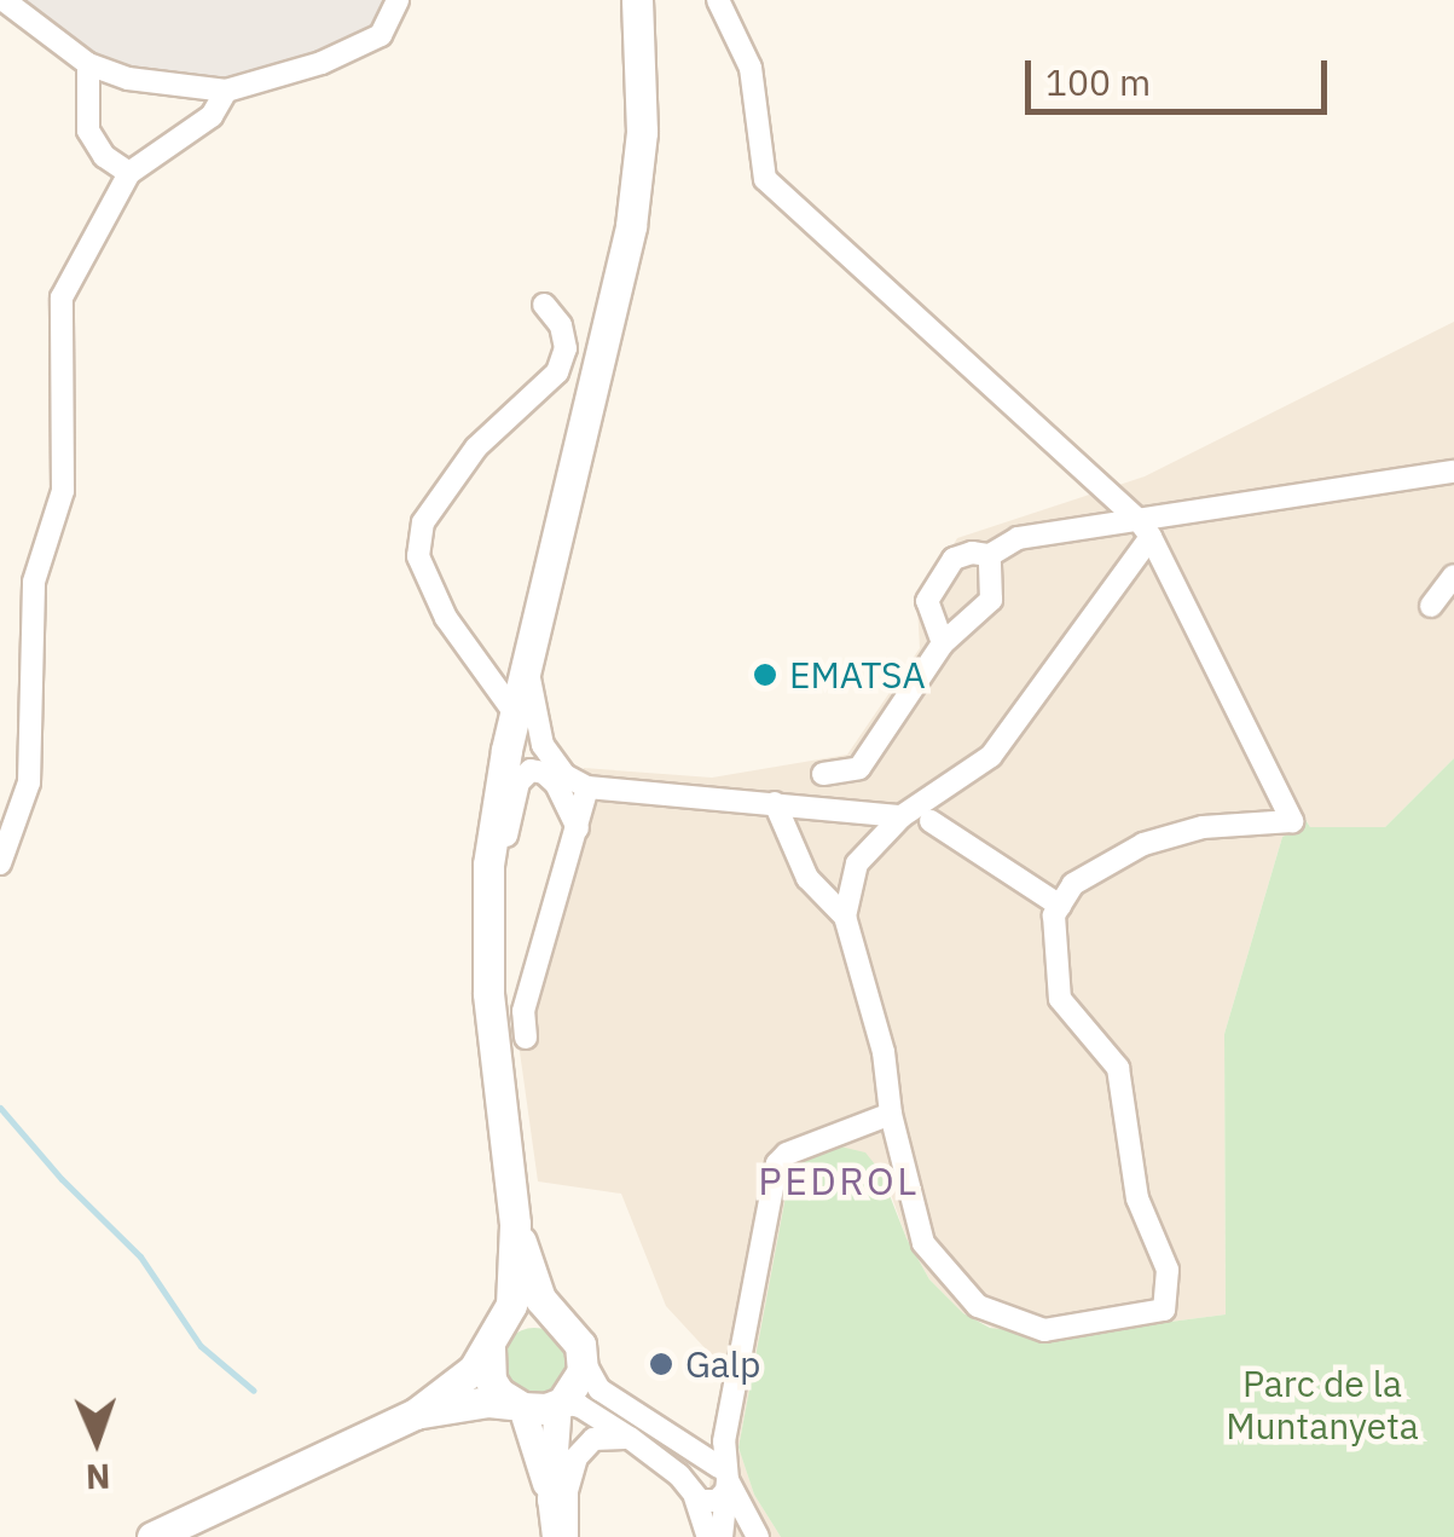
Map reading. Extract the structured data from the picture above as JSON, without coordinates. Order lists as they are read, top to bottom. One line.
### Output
{"districts":["PEDROL"],"parks":["Parc de la Muntanyeta"],"places":["EMATSA","Galp"],"scale_bar":"100 m","north":"bottom"}
